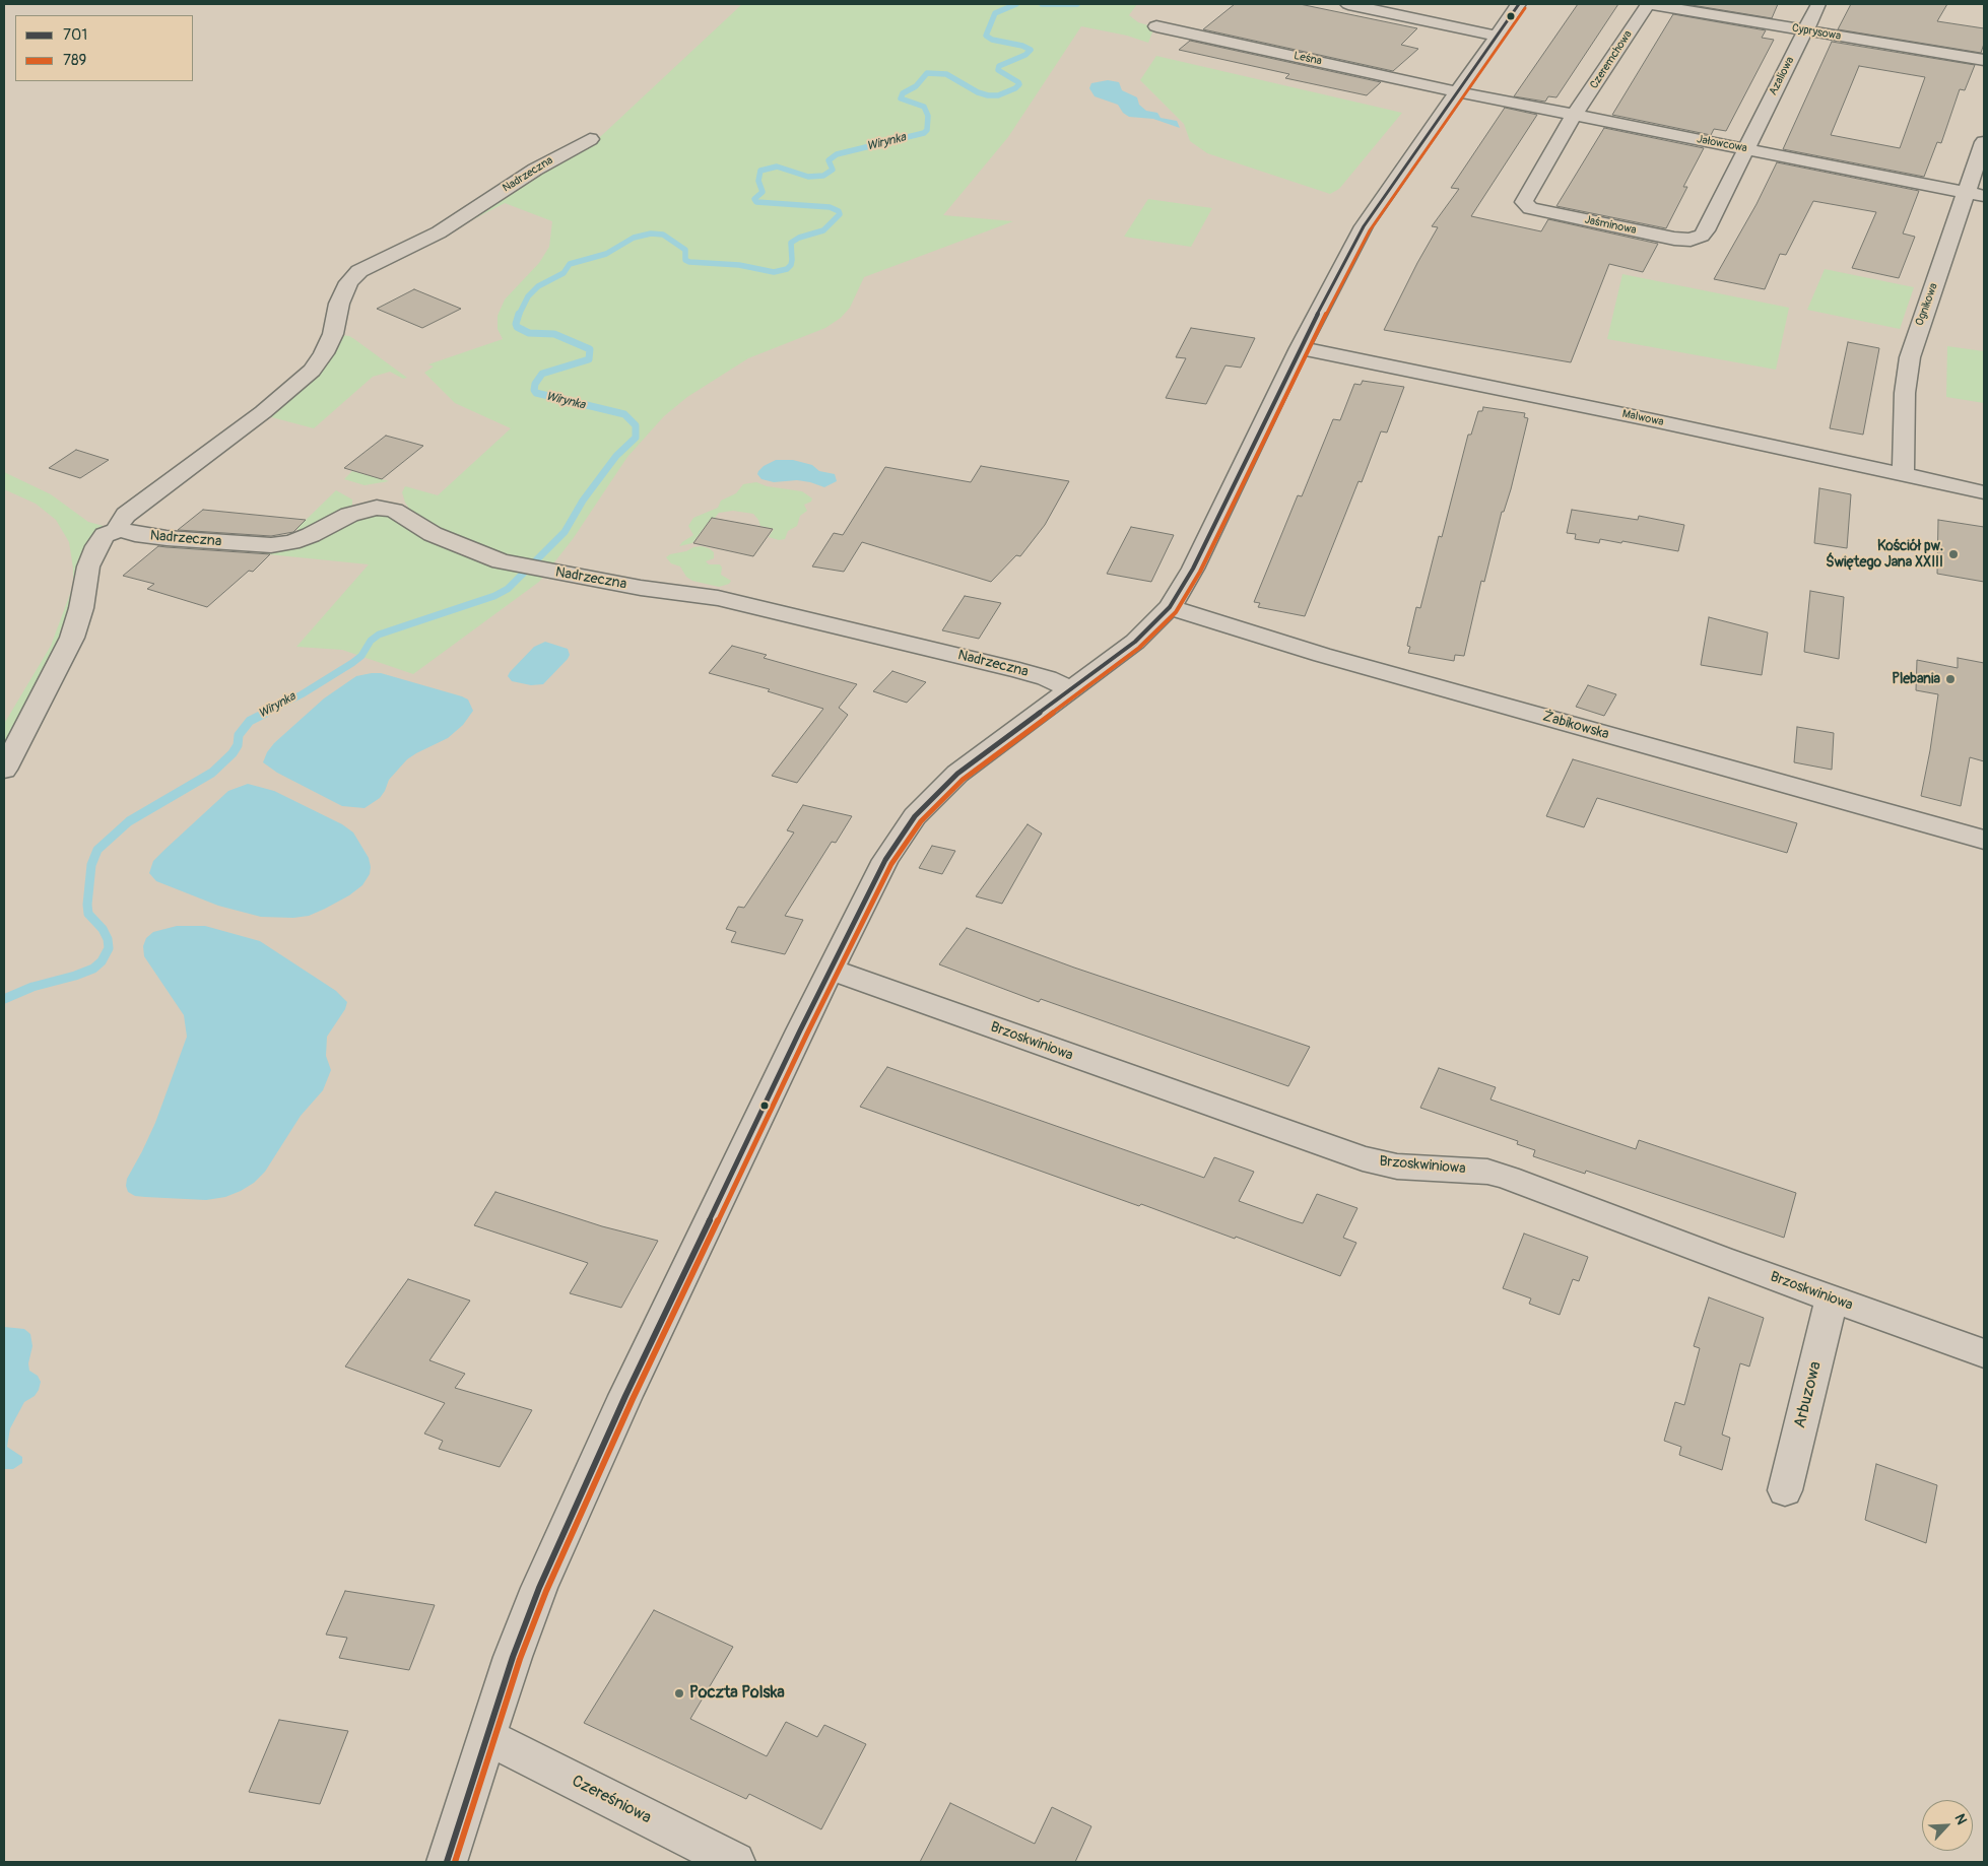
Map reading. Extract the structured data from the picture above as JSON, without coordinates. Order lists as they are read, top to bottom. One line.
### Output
{"streets":{"street":["Cyprysowa","Leśna","Czeremchowa","Azaliowa","Jałowcowa","Nadrzeczna","Jaśminowa","Ognikowa","Malwowa","Żabikowska","Brzoskwiniowa","Arbuzowa","Czereśniowa"]},"crossings":[["Cyprysowa","Czeremchowa"],["Cyprysowa","Azaliowa"],["Leśna","Jałowcowa"],["Czeremchowa","Jałowcowa"],["Czeremchowa","Jaśminowa"],["Azaliowa","Jałowcowa"],["Azaliowa","Jaśminowa"],["Jałowcowa","Jaśminowa"],["Jałowcowa","Ognikowa"],["Ognikowa","Malwowa"],["Brzoskwiniowa","Arbuzowa"]],"water":["Wirynka"],"places":["Kościół pw. Świętego Jana XXIII","Plebania","Poczta Polska"],"lines":["transit line 701","transit line 789"],"legend":["701","789"],"north":"top right"}
